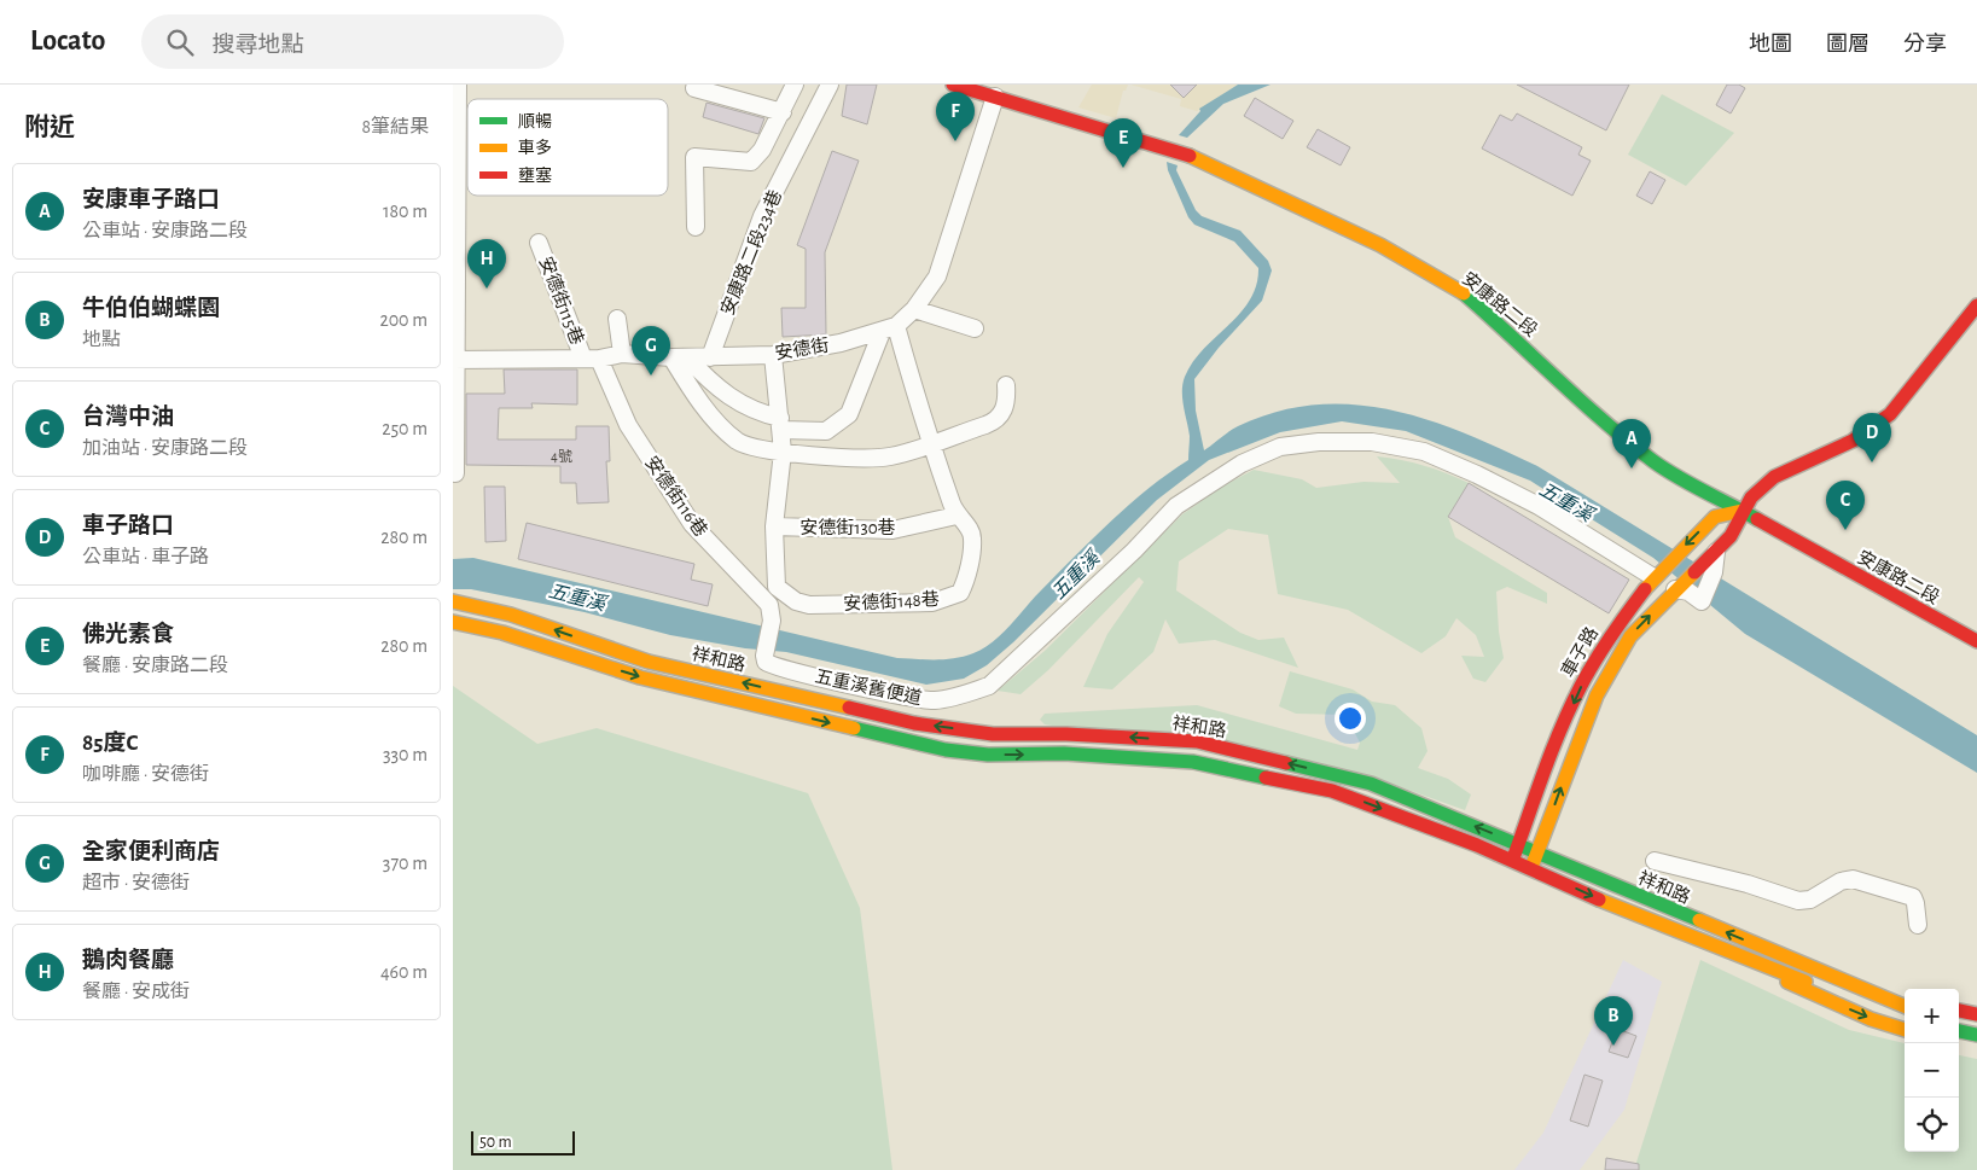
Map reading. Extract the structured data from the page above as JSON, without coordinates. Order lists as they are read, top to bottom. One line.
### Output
{"streets":{"main road":["安康路二段","車子路","祥和路"],"street":["安康路二段234巷","安德街115巷","安德街","安德街116巷","安德街130巷","安德街148巷","五重溪舊便道"]},"crossings":[["安康路二段234巷","安德街"],["安德街115巷","安德街"],["安德街115巷","安德街116巷"],["安康路二段","安德街"],["安康路二段","車子路"],["安德街","安德街116巷"],["安德街","安德街148巷"],["安德街116巷","五重溪舊便道"],["安德街130巷","安德街148巷"],["車子路","祥和路"],["車子路","五重溪舊便道"]],"water":["五重溪"],"house_numbers":["4號"],"legend":["順暢","車多","壅塞"],"scale_bar":"50 m","page":{"header":"Locato","search":"搜尋地點","nav":["地圖","圖層","分享"],"heading":["附近","8筆結果"],"pins":["F","E","H","G","D","A","C","B"],"list":[{"mark":"A","name":"安康車子路口","note":"公車站 · 安康路二段","value":"180 m"},{"mark":"B","name":"牛伯伯蝴蝶園","note":"地點","value":"200 m"},{"mark":"C","name":"台灣中油","note":"加油站 · 安康路二段","value":"250 m"},{"mark":"D","name":"車子路口","note":"公車站 · 車子路","value":"280 m"},{"mark":"E","name":"佛光素食","note":"餐廳 · 安康路二段","value":"280 m"},{"mark":"F","name":"85度C","note":"咖啡廳 · 安德街","value":"330 m"},{"mark":"G","name":"全家便利商店","note":"超市 · 安德街","value":"370 m"},{"mark":"H","name":"鵝肉餐廳","note":"餐廳 · 安成街","value":"460 m"}],"map_buttons":["+","−"],"scale":"50 m"}}
